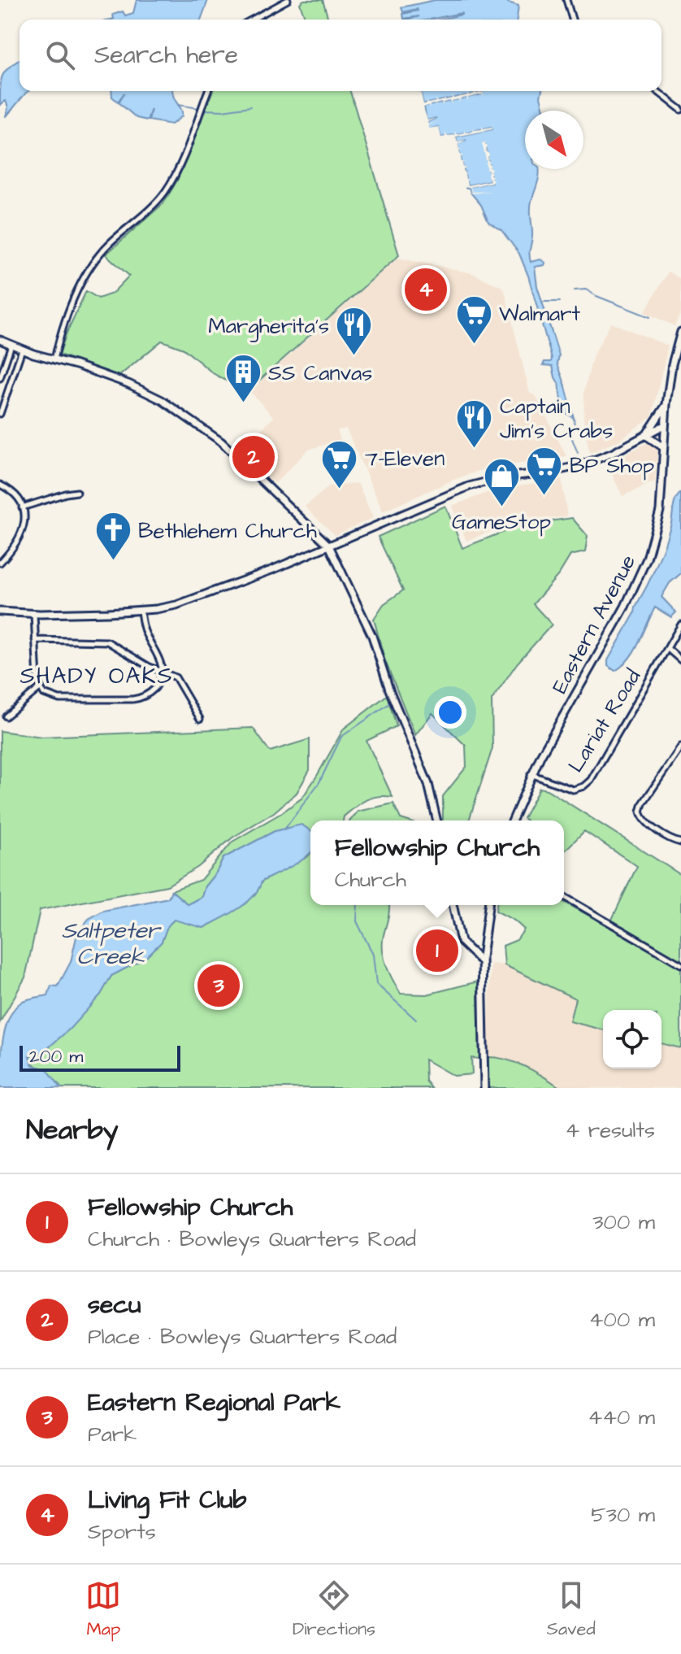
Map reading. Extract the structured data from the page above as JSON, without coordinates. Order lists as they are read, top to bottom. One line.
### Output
{"streets":{"street":["Eastern Avenue","Lariat Road"]},"crossings":[["Eastern Avenue","Lariat Road"]],"districts":["SHADY OAKS"],"water":["Saltpeter Creek"],"places":{"supermarket":["Walmart","7-Eleven","BP Shop"],"restaurant":["Margherita’s","Captain Jim’s Crabs"],"building":["SS Canvas"],"shop":["GameStop"],"church":["Bethlehem Church"]},"scale_bar":"200 m","north":"bottom right","page":{"search":"Search here","pins":["4","2","1","3"],"popup":["Fellowship Church","Church"],"scale":"200 m","heading":["Nearby","4 results"],"list":[{"mark":"1","name":"Fellowship Church","note":"Church · Bowleys Quarters Road","value":"300 m"},{"mark":"2","name":"secu","note":"Place · Bowleys Quarters Road","value":"400 m"},{"mark":"3","name":"Eastern Regional Park","note":"Park","value":"440 m"},{"mark":"4","name":"Living Fit Club","note":"Sports","value":"530 m"}],"nav":["Map","Directions","Saved"]}}
